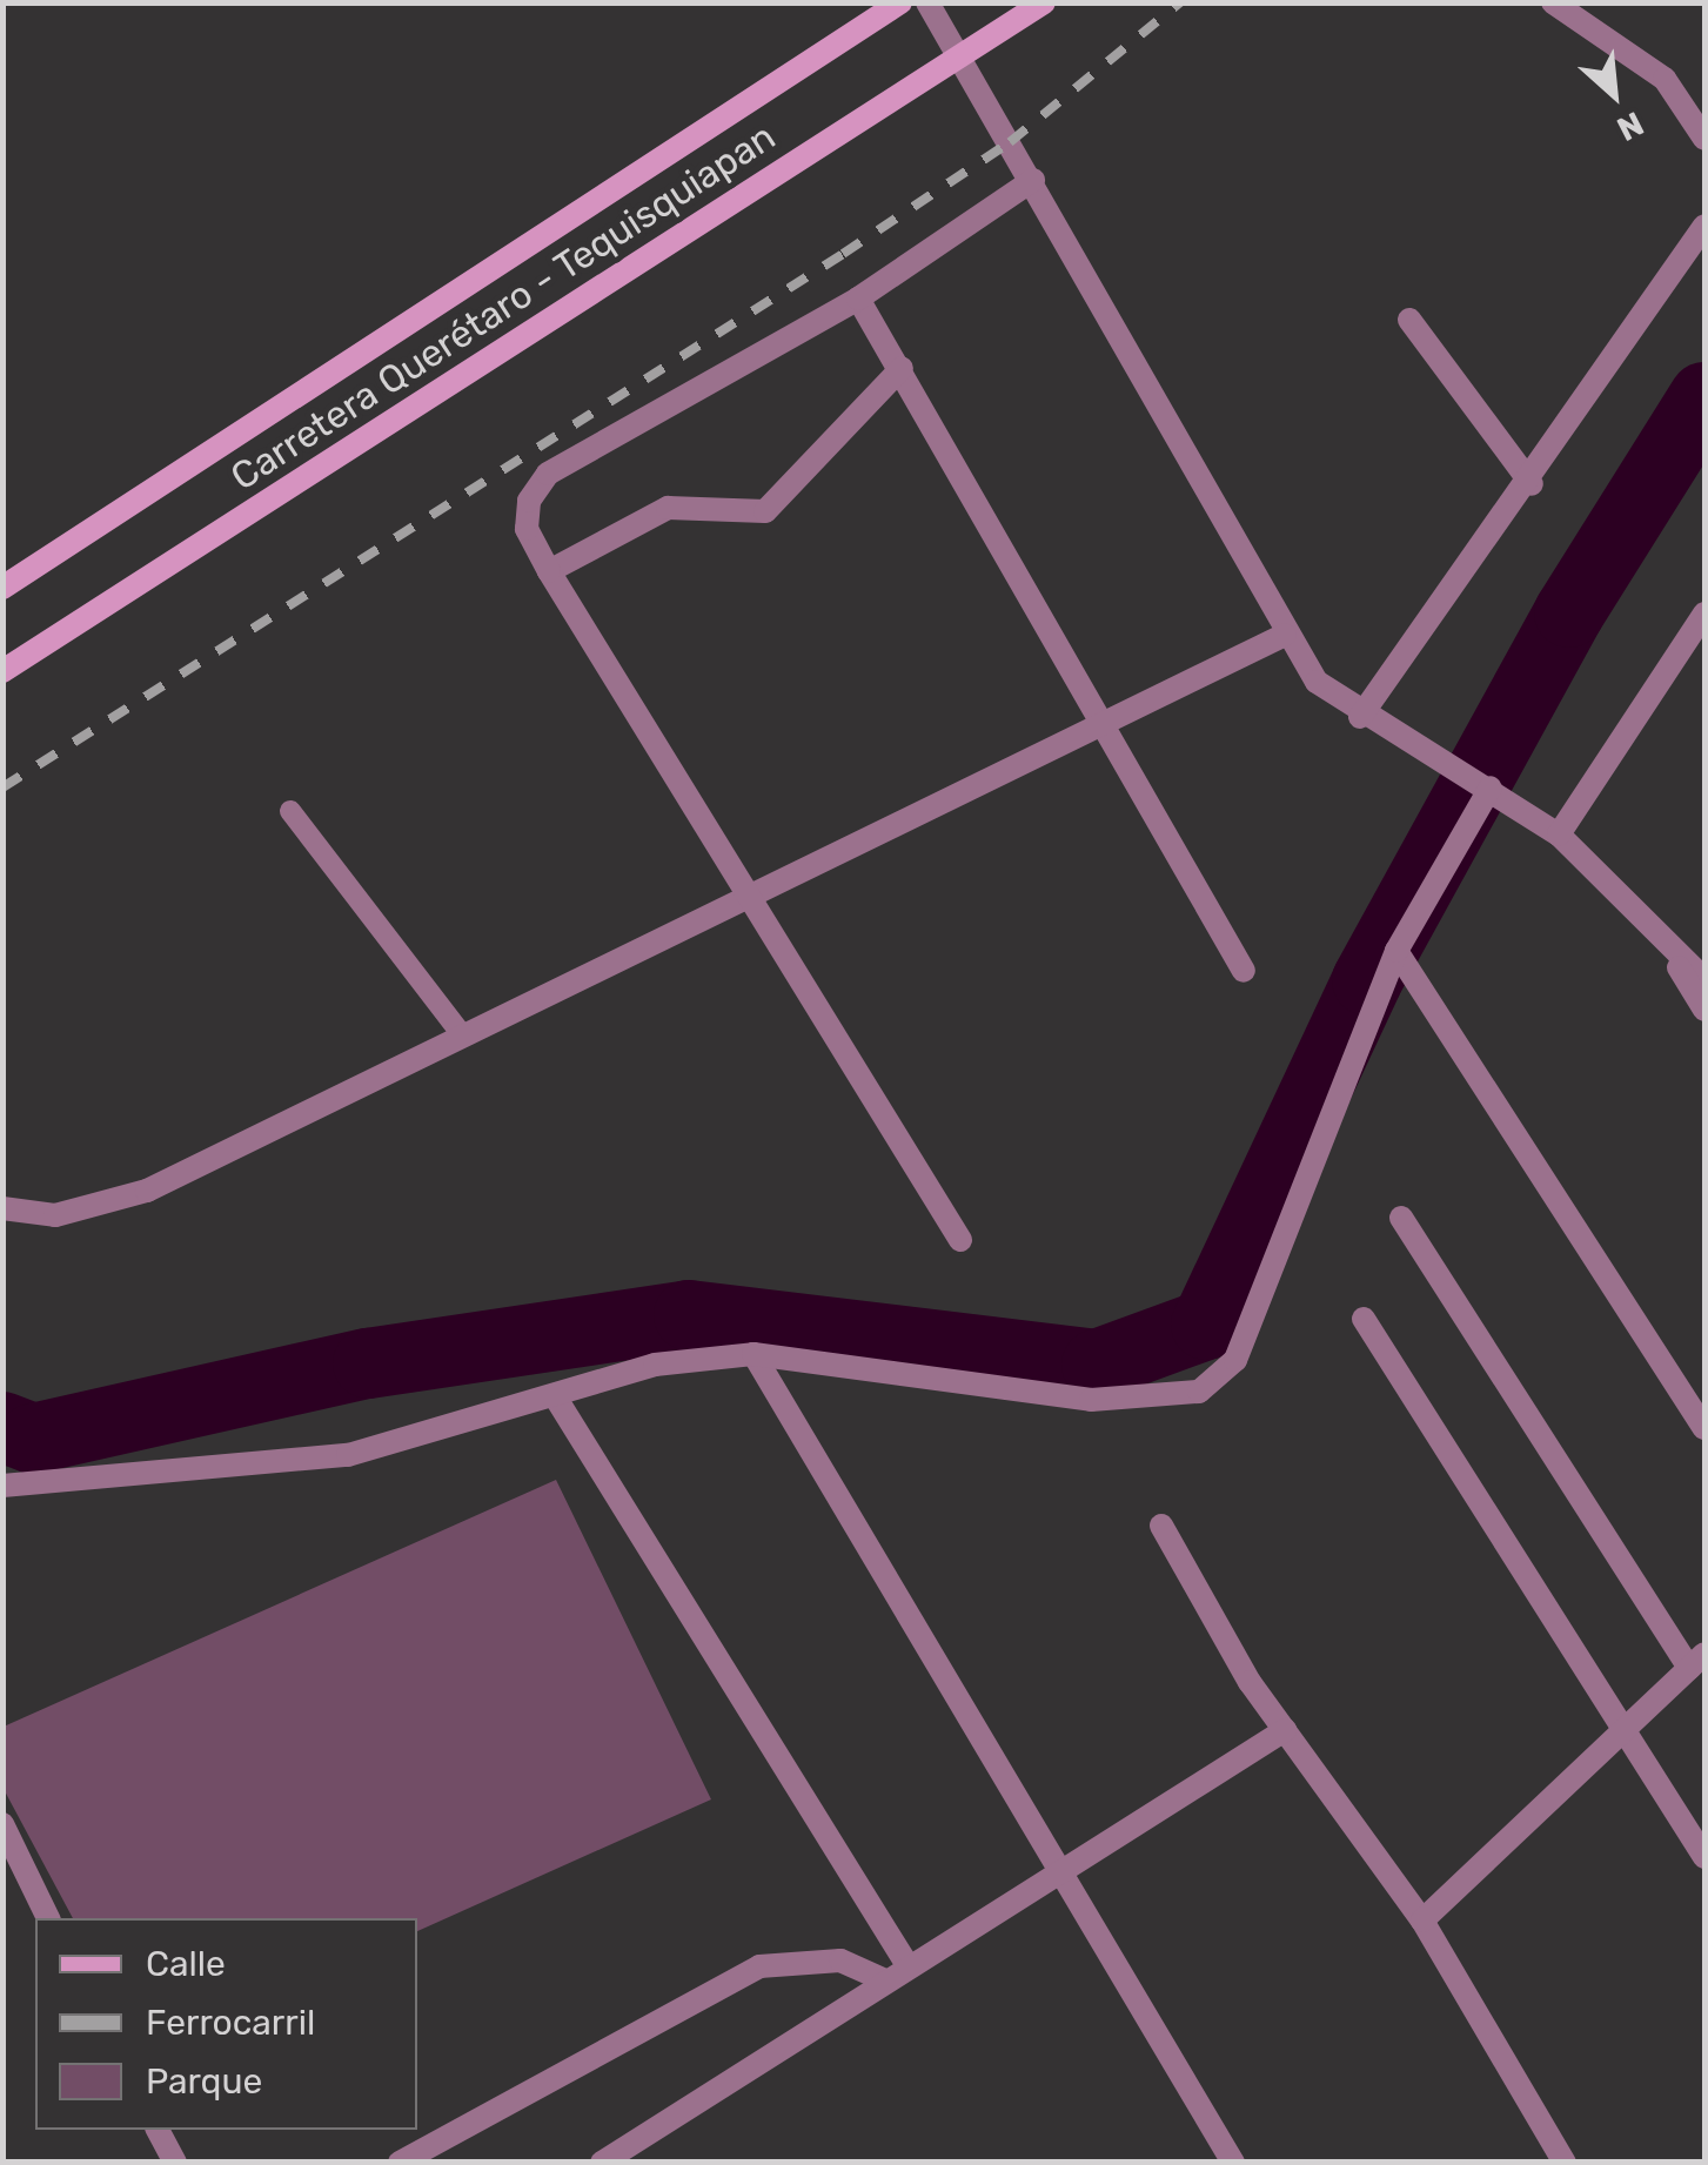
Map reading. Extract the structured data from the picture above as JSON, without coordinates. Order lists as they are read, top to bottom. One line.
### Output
{"streets":{"main road":["Carretera Querétaro - Tequisquiapan"]},"legend":["Calle","Ferrocarril","Parque"],"north":"bottom right"}
